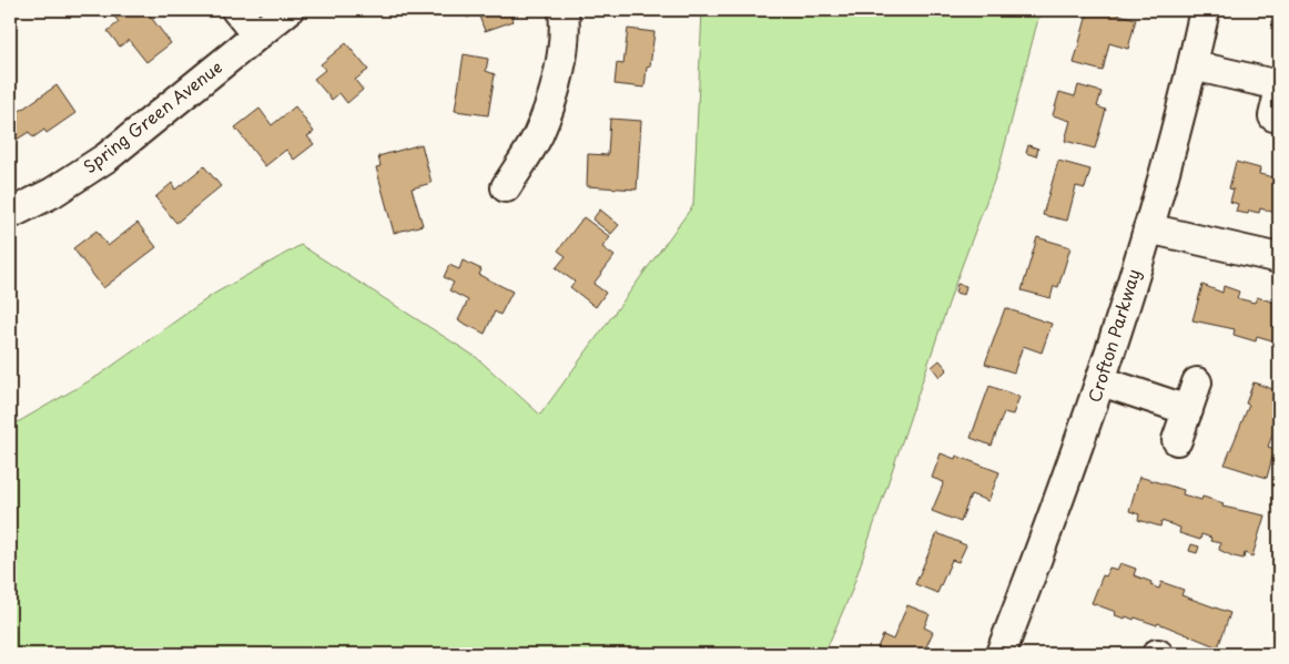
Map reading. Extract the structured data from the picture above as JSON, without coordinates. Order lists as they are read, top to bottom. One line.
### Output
{"streets":{"street":["Spring Green Avenue","Crofton Parkway"]}}
